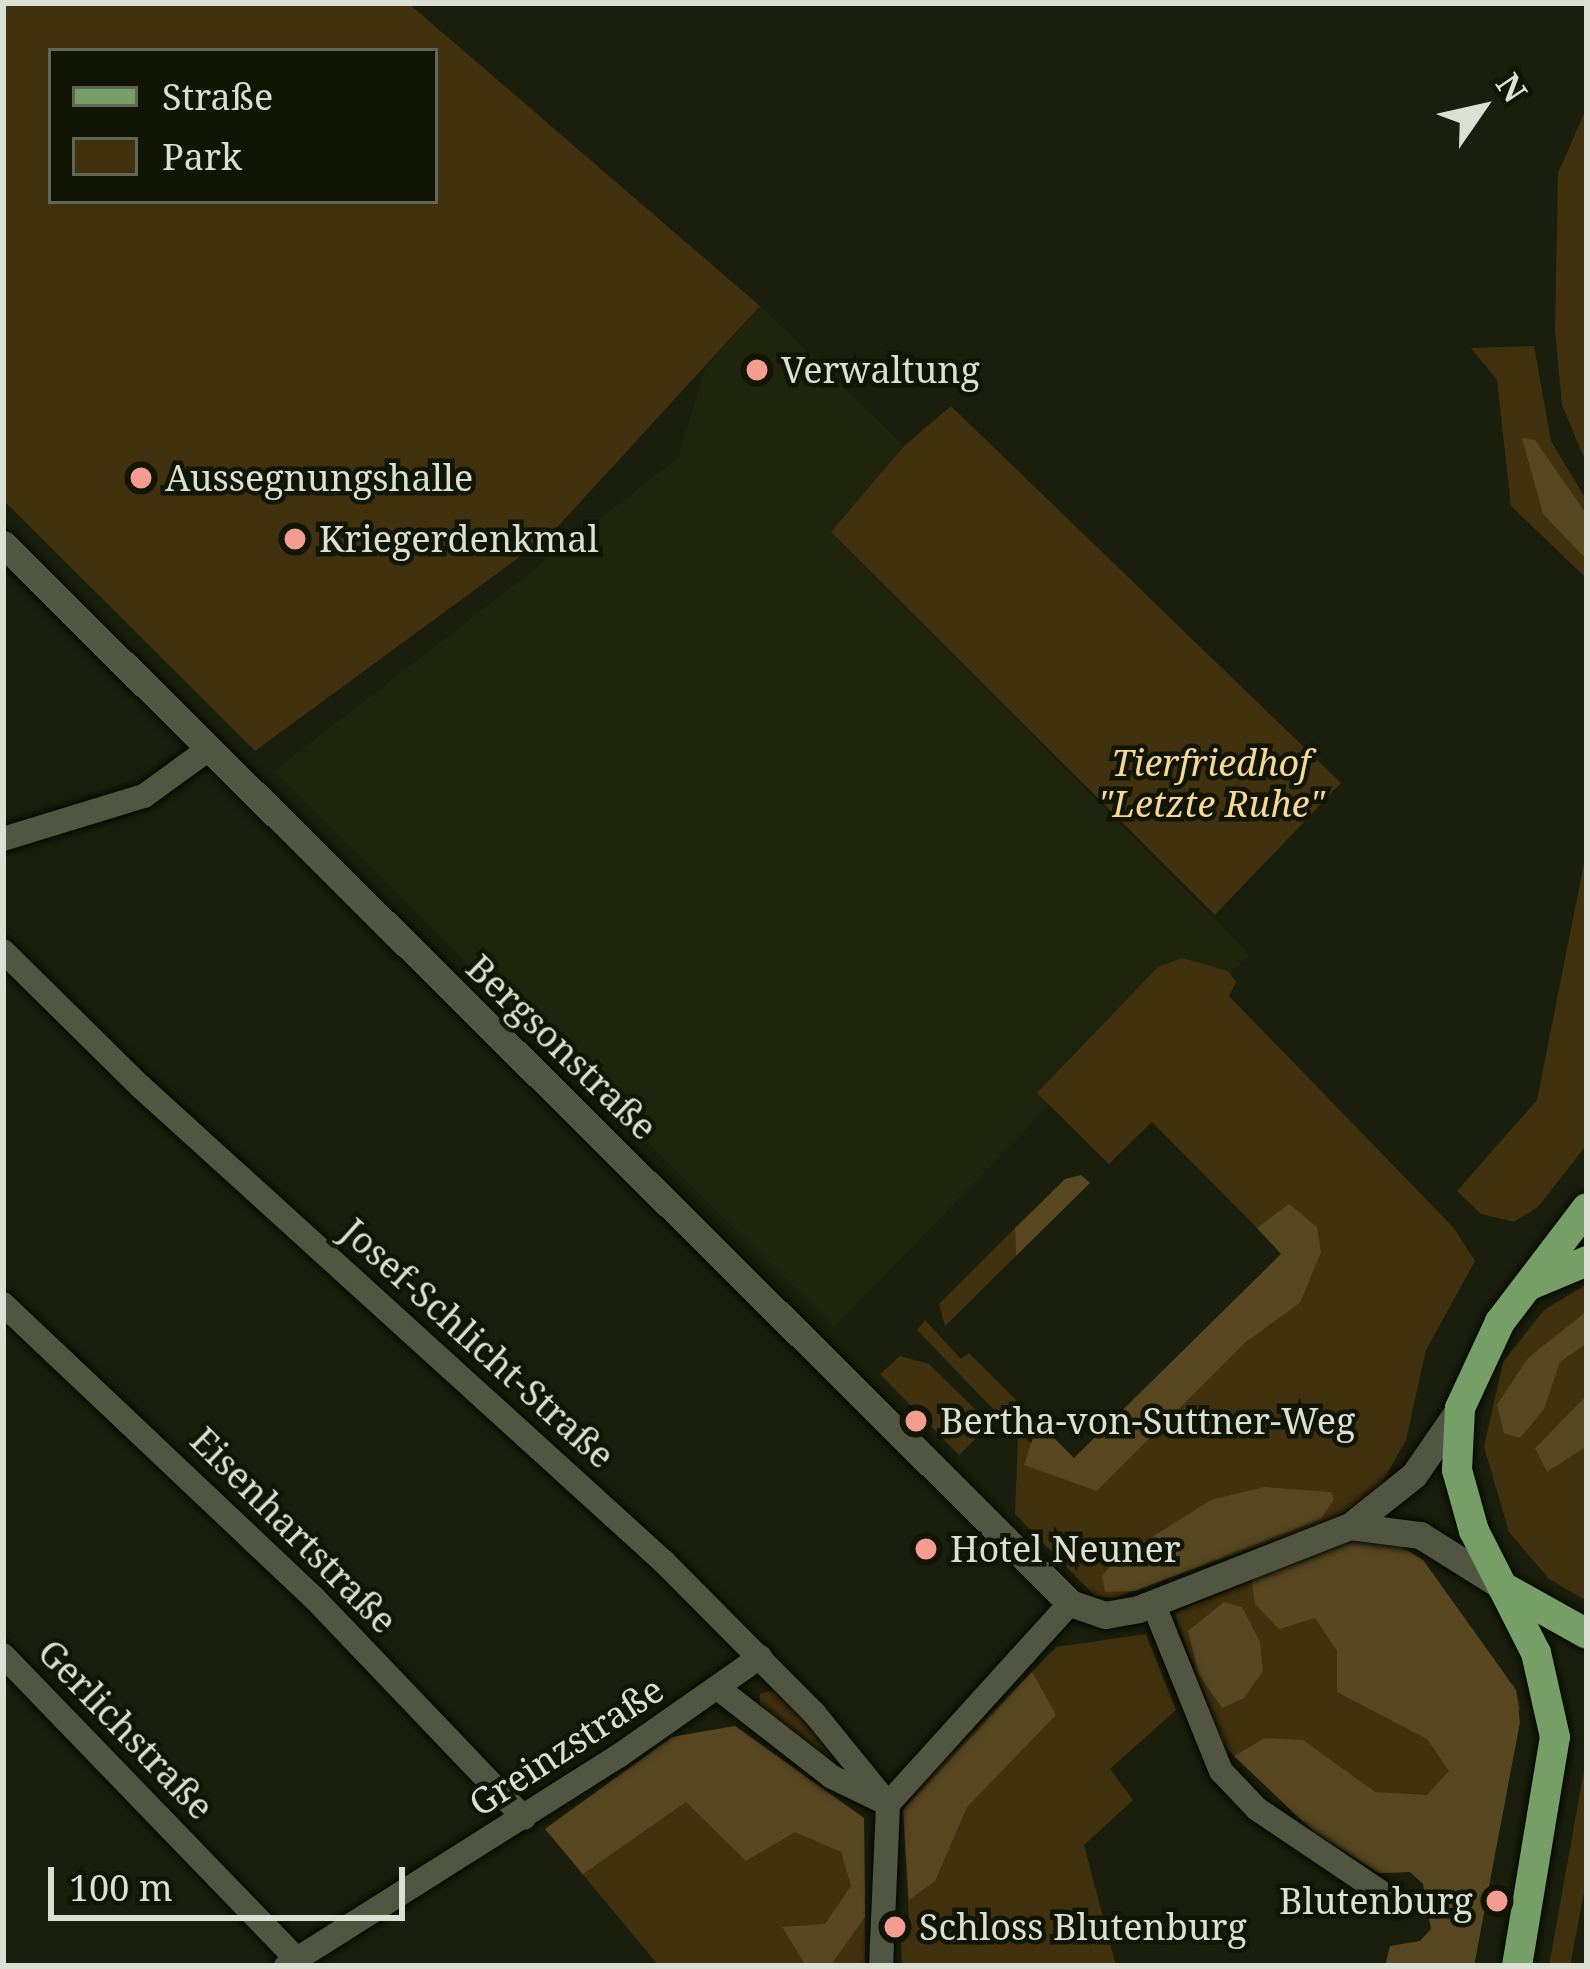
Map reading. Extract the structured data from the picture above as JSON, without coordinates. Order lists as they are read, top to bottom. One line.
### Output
{"streets":{"street":["Bergsonstraße","Josef-Schlicht-Straße","Eisenhartstraße","Gerlichstraße","Greinzstraße"]},"crossings":[["Josef-Schlicht-Straße","Greinzstraße"],["Eisenhartstraße","Greinzstraße"],["Gerlichstraße","Greinzstraße"]],"parks":["Tierfriedhof \"Letzte Ruhe\""],"places":["Verwaltung","Aussegnungshalle","Kriegerdenkmal","Bertha-von-Suttner-Weg","Hotel Neuner","Blutenburg","Schloss Blutenburg"],"legend":["Straße","Park"],"scale_bar":"100 m","north":"top right"}
